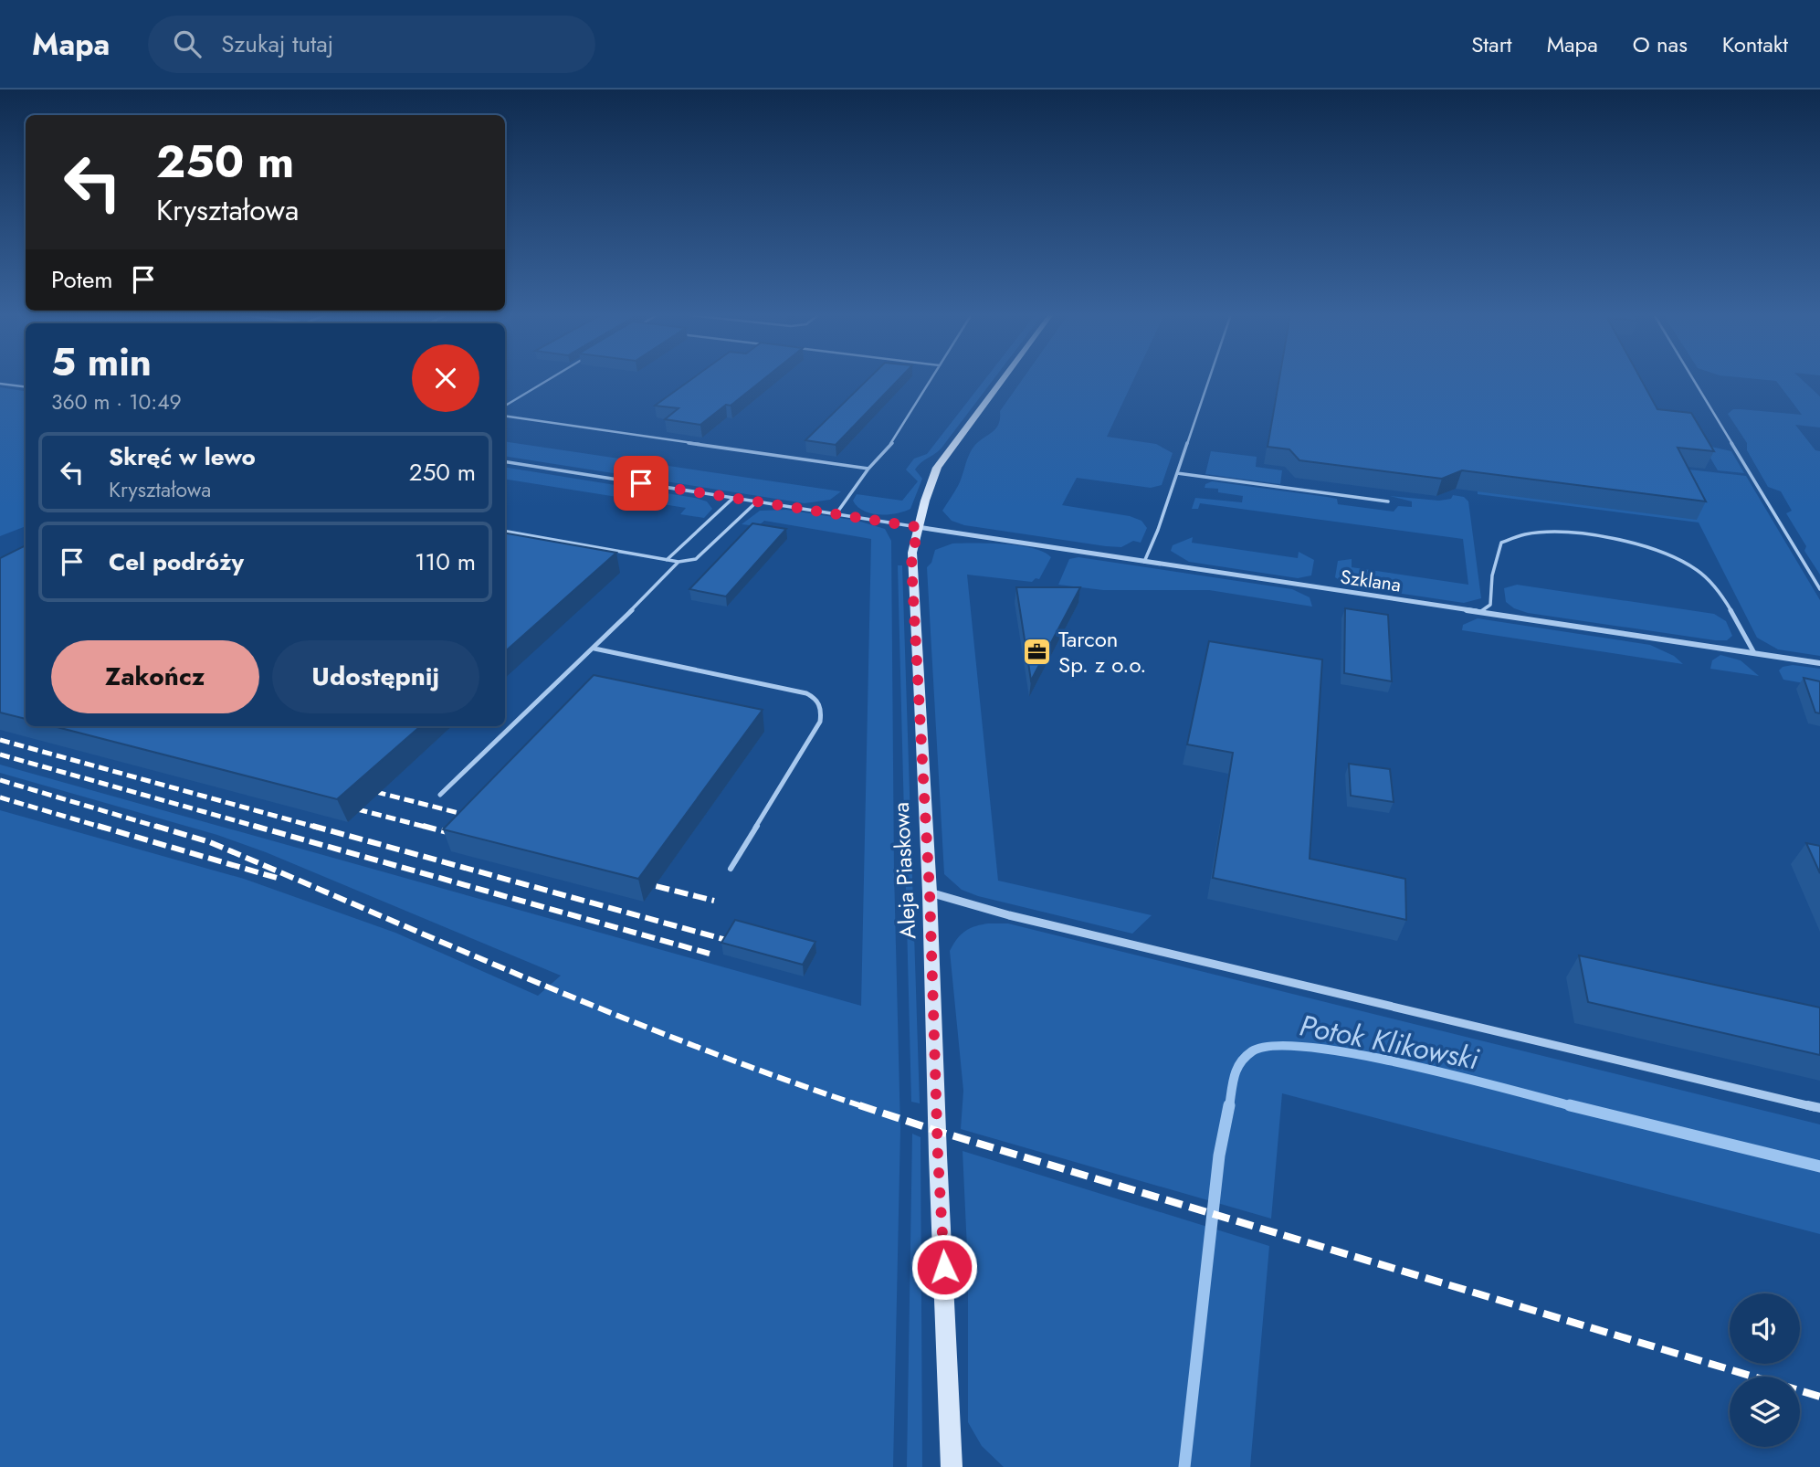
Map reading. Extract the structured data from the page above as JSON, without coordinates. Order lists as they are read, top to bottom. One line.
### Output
{"streets":{"main road":["Aleja Piaskowa"],"street":["Szklana"]},"crossings":[["Szklana","Aleja Piaskowa"]],"water":["Potok Klikowski"],"places":{"office":["Tarcon Sp. z o.o."]},"page":{"header":"Mapa","search":"Szukaj tutaj","nav":["Start","Mapa","O nas","Kontakt"],"turn":["250 m","Kryształowa"],"then":"Potem","heading":["5 min","360 m · 10:49"],"list":[{"name":"Skręć w lewo","note":"Kryształowa","value":"250 m"},{"name":"Cel podróży","value":"110 m"}],"buttons":["Zakończ","Udostępnij"]}}
